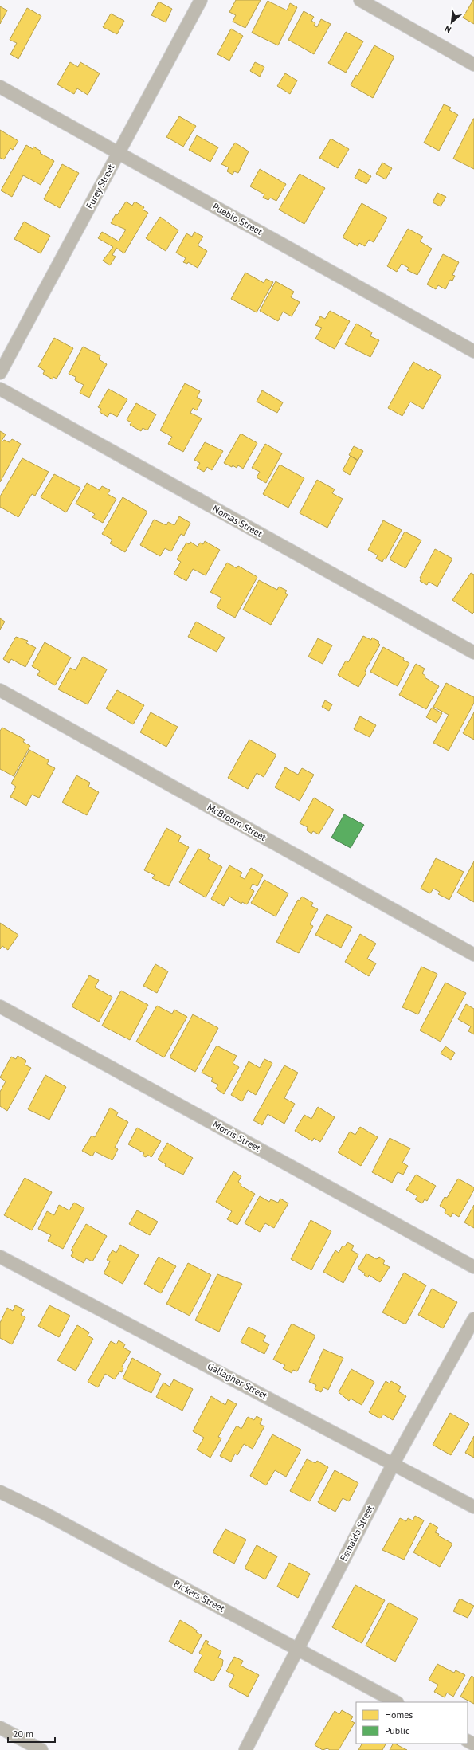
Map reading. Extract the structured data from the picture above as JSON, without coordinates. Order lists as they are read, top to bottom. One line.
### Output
{"streets":{"street":["Furey Street","Pueblo Street","Nomas Street","McBroom Street","Morris Street","Gallagher Street","Esmalda Street","Bickers Street"]},"crossings":[["Furey Street","Pueblo Street"],["Gallagher Street","Esmalda Street"],["Esmalda Street","Bickers Street"]],"legend":["Homes","Public"],"scale_bar":"20 m","north":"bottom left"}
